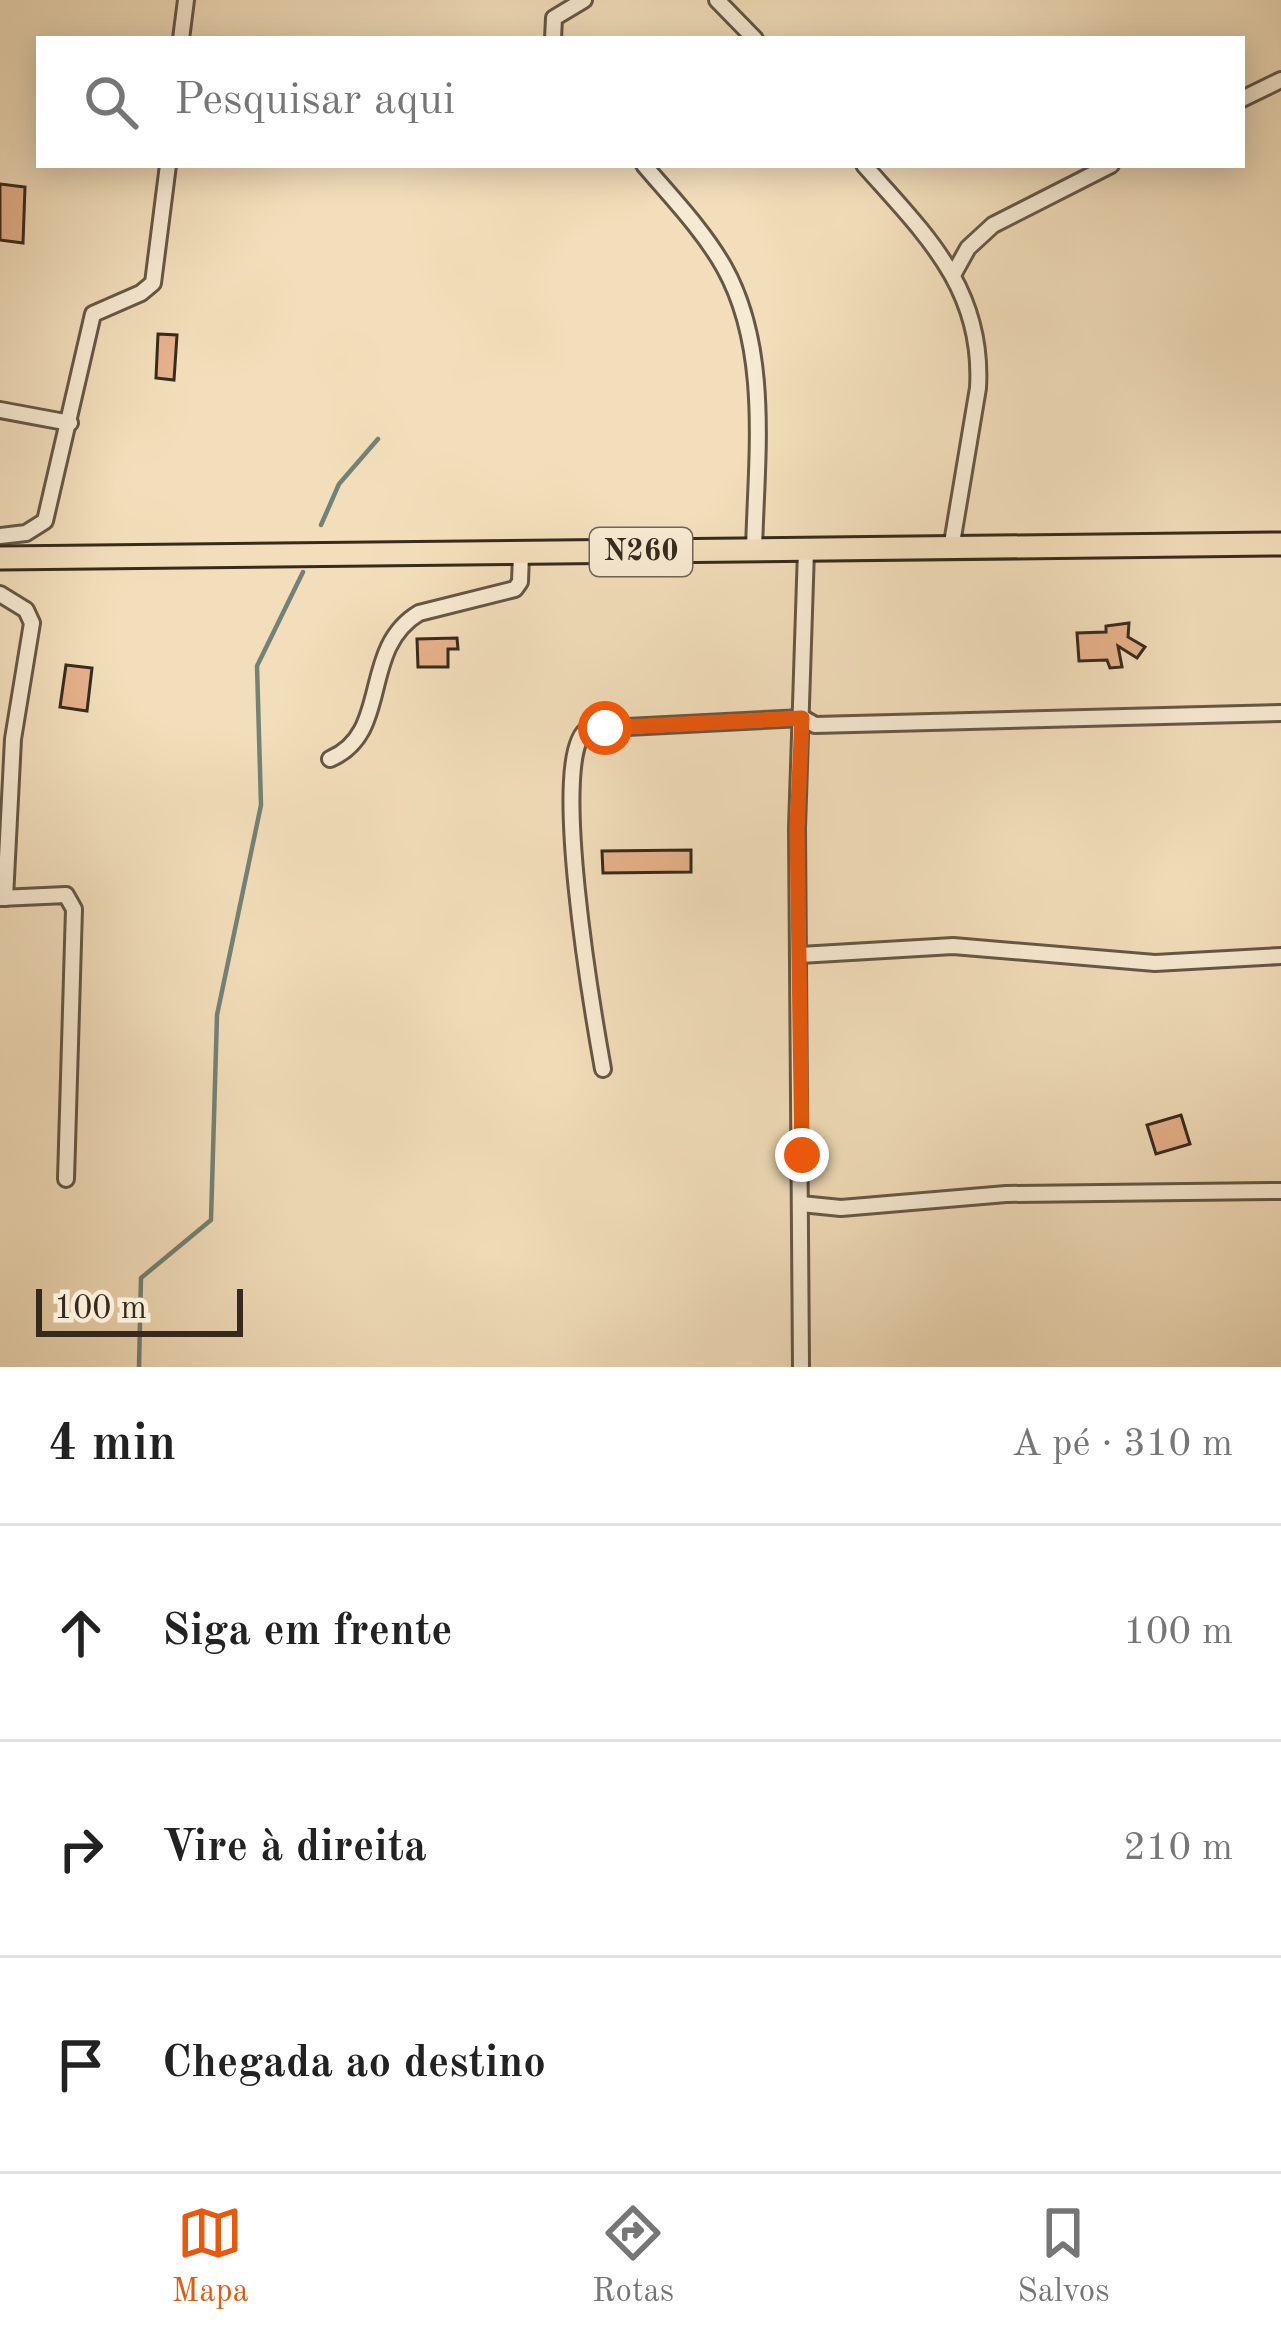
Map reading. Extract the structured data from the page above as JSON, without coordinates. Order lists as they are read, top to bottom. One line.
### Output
{"streets":{"main road":["N260"]},"scale_bar":"100 m","page":{"search":"Pesquisar aqui","scale":"100 m","heading":["4 min","A pé · 310 m"],"list":[["Siga em frente","100 m"],["Vire à direita","210 m"],"Chegada ao destino"],"nav":["Mapa","Rotas","Salvos"]}}
